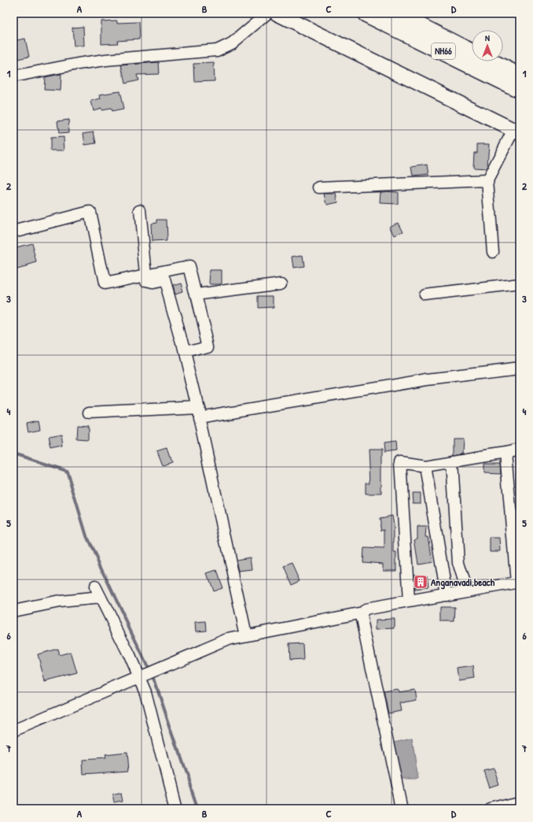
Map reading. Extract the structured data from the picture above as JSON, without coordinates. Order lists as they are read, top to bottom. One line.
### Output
{"streets":{"highway":["NH66"]},"places":{"building":["Anganavadi,beach"]},"north":"top","grid":{"columns":["A","B","C","D"],"rows":["1","2","3","4","5","6","7"]}}
